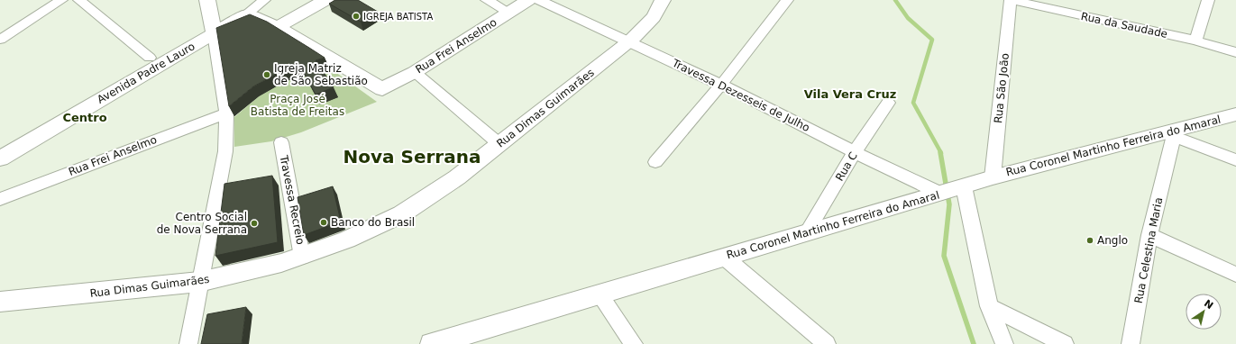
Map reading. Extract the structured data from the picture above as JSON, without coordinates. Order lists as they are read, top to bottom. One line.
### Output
{"streets":{"main road":["Rua Frei Anselmo","Avenida Padre Lauro","Rua Dimas Guimarães","Rua Coronel Martinho Ferreira do Amaral"],"street":["Rua da Saudade","Rua São João","Travessa Dezesseis de Julho","Rua C","Travessa Recreio","Rua Celestina Maria"]},"crossings":[["Rua da Saudade","Rua São João"],["Rua São João","Rua Coronel Martinho Ferreira do Amaral"],["Travessa Dezesseis de Julho","Rua Dimas Guimarães"],["Travessa Dezesseis de Julho","Rua Coronel Martinho Ferreira do Amaral"],["Travessa Dezesseis de Julho","Rua C"],["Rua Dimas Guimarães","Travessa Recreio"],["Rua Coronel Martinho Ferreira do Amaral","Rua C"],["Rua Coronel Martinho Ferreira do Amaral","Rua Celestina Maria"]],"districts":["Vila Vera Cruz","Centro","Nova Serrana"],"parks":["Praça José Batista de Freitas"],"places":["IGREJA BATISTA","Igreja Matriz de São Sebastião","Banco do Brasil","Centro Social de Nova Serrana","Anglo"],"north":"top right"}
